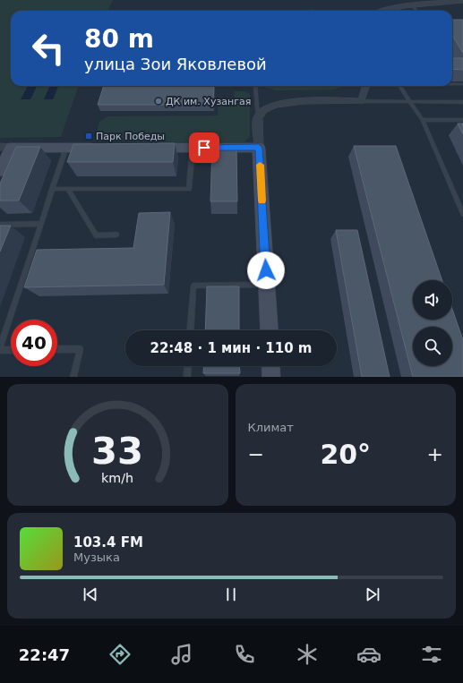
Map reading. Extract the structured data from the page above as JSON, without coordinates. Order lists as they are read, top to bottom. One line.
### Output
{"places":{"other":["ДК им. Хузангая"],"transit":["Парк Победы"]},"page":{"turn":["80 m","улица Зои Яковлевой"],"limit":"40","trip":"22:48 · 1 мин · 110 m","tile":"Климат","heat":["−","20°","+"],"song":["103.4 FM","Музыка"],"tabs":"22:47","gauge":["33","km/h"]}}
